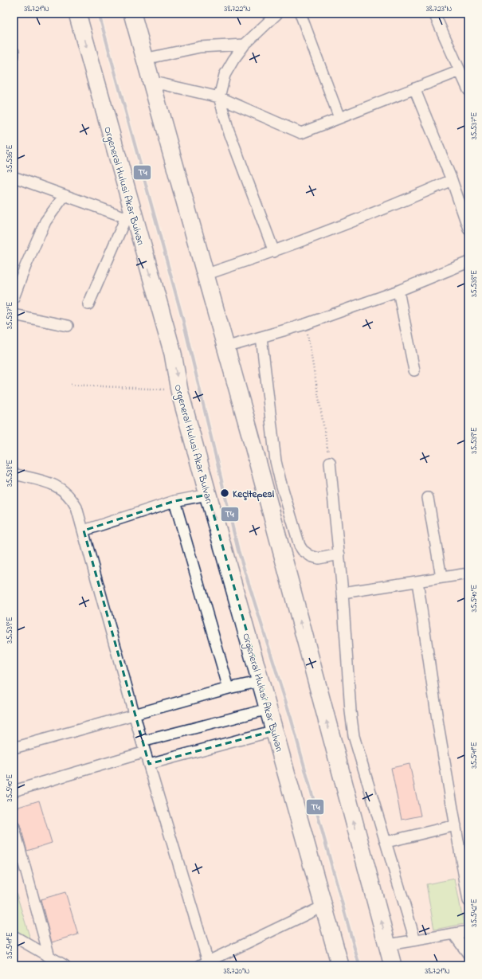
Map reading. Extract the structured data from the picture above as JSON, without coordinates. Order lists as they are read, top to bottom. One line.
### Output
{"streets":{"main road":["Orgeneral Hulusi Akar Bulvarı"]},"places":["Keçitepesi"],"lines":["transit line T4"],"coordinates":["38.721°N","38.722°N","38.723°N","35.537°E","35.536°E","35.538°E","35.539°E","35.540°E","35.541°E","35.542°E","38.720°N"]}
